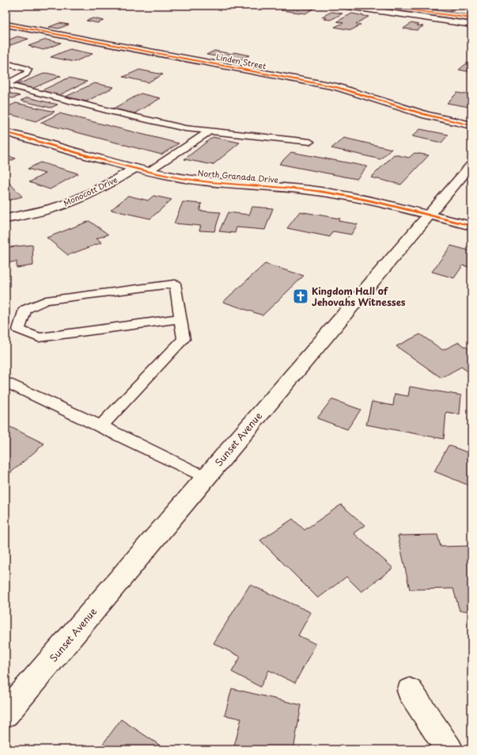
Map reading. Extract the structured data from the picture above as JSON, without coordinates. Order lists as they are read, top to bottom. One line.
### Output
{"streets":{"street":["Linden Street","North Granada Drive","Monocott Drive","Sunset Avenue"]},"crossings":[["North Granada Drive","Monocott Drive"],["North Granada Drive","Sunset Avenue"]],"places":{"church":["Kingdom Hall of Jehovahs Witnesses"]}}
